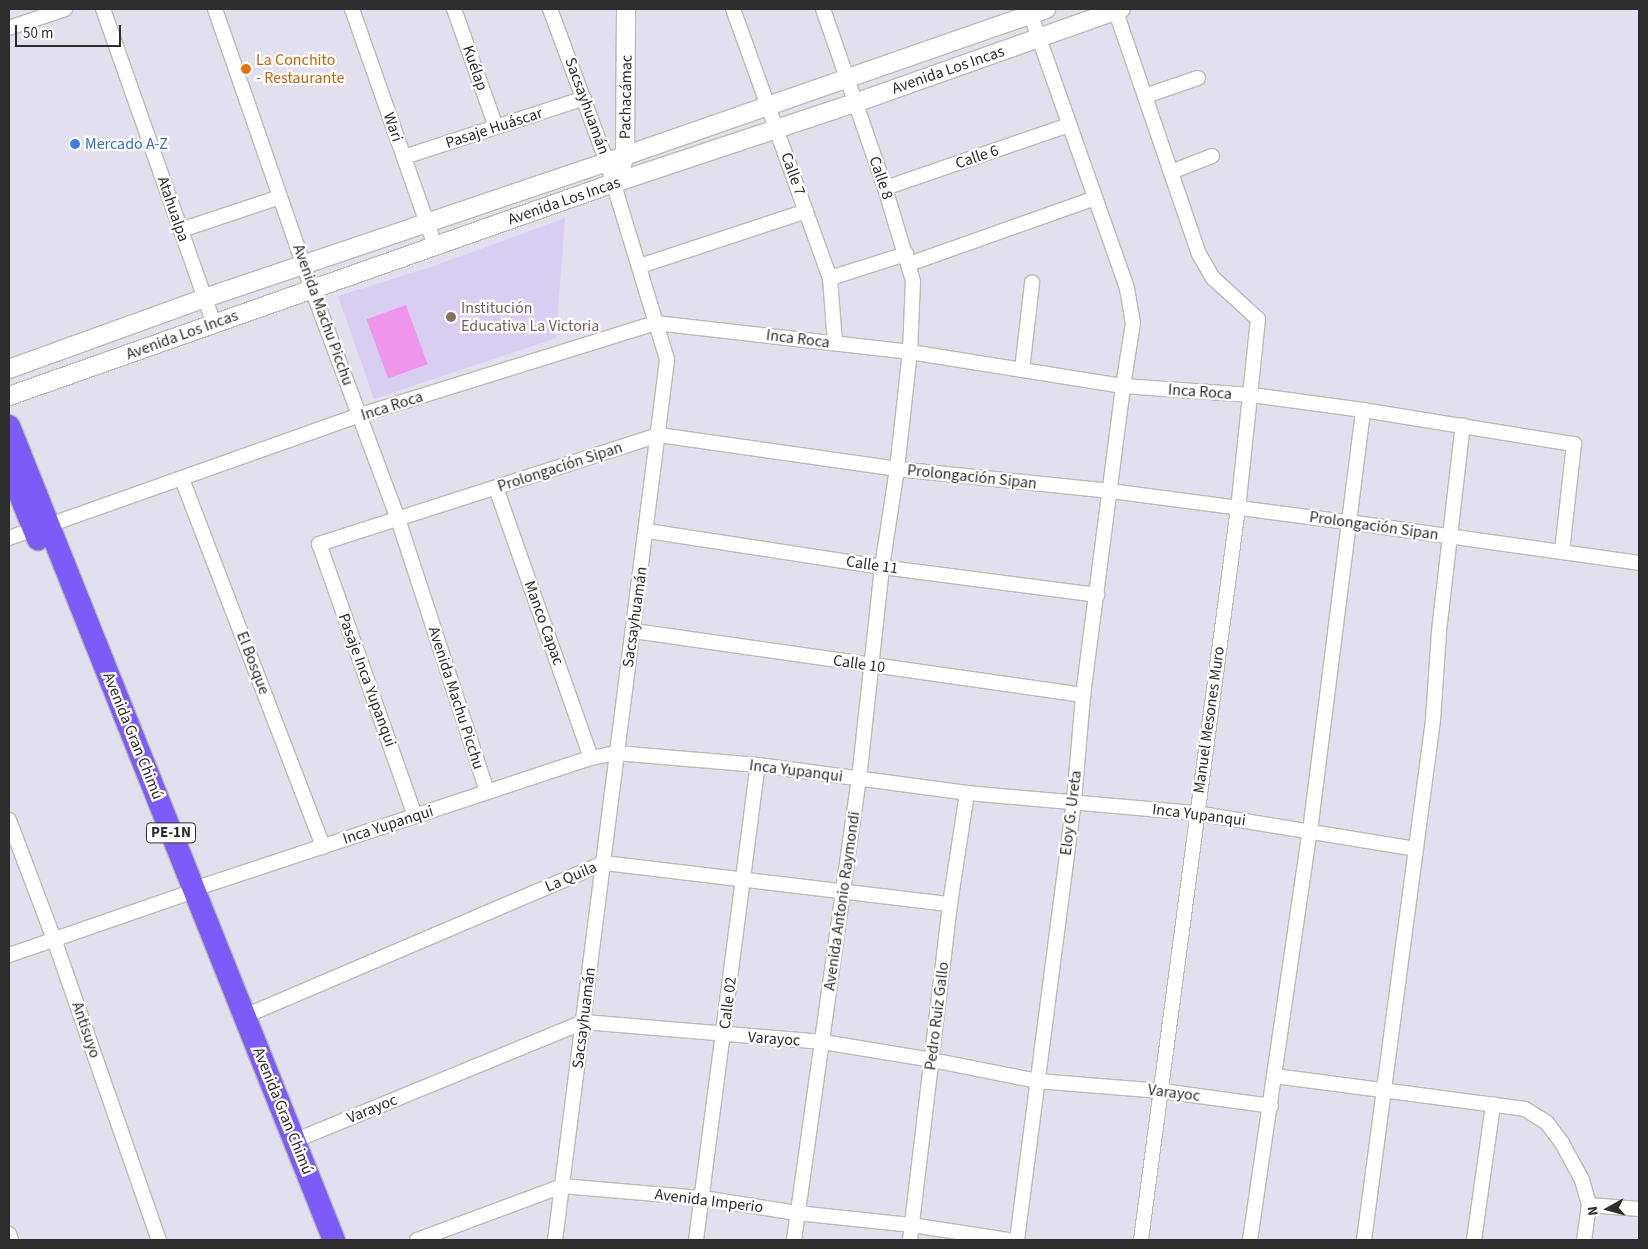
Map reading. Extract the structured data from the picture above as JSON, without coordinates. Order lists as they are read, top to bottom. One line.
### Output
{"streets":{"highway":["Avenida Gran Chimú","PE-1N"],"street":["Kuélap","Avenida Los Incas","Pachacámac","Sacsayhuamán","Wari","Pasaje Huáscar","Calle 6","Calle 7","Calle 8","Atahualpa","Avenida Machu Picchu","Inca Roca","Prolongación Sipan","Calle 11","Manco Capac","El Bosque","Calle 10","Pasaje Inca Yupanqui","Manuel Mesones Muro","Inca Yupanqui","Eloy G. Ureta","La Quila","Avenida Antonio Raymondi","Calle 02","Pedro Ruiz Gallo","Antisuyo","Varayoc","Avenida Imperio"]},"crossings":[["Kuélap","Pasaje Huáscar"],["Avenida Los Incas","Pachacámac"],["Avenida Los Incas","Sacsayhuamán"],["Avenida Los Incas","Wari"],["Avenida Los Incas","Calle 7"],["Avenida Los Incas","Calle 8"],["Avenida Los Incas","Atahualpa"],["Avenida Los Incas","Avenida Machu Picchu"],["Avenida Los Incas","Eloy G. Ureta"],["Pachacámac","Sacsayhuamán"],["Sacsayhuamán","Pasaje Huáscar"],["Sacsayhuamán","Inca Roca"],["Sacsayhuamán","Prolongación Sipan"],["Sacsayhuamán","Calle 11"],["Sacsayhuamán","Calle 10"],["Sacsayhuamán","Inca Yupanqui"],["Sacsayhuamán","La Quila"],["Sacsayhuamán","Varayoc"],["Sacsayhuamán","Avenida Imperio"],["Wari","Pasaje Huáscar"],["Calle 6","Calle 8"],["Calle 6","Eloy G. Ureta"],["Calle 7","Inca Roca"],["Calle 8","Inca Roca"],["Calle 8","Avenida Antonio Raymondi"],["Avenida Machu Picchu","Inca Roca"],["Avenida Machu Picchu","Prolongación Sipan"],["Avenida Machu Picchu","Inca Yupanqui"],["Inca Roca","Prolongación Sipan"],["Inca Roca","El Bosque"],["Inca Roca","Manuel Mesones Muro"],["Inca Roca","Avenida Gran Chimú"],["Inca Roca","Eloy G. Ureta"],["Inca Roca","Avenida Antonio Raymondi"],["Prolongación Sipan","Manco Capac"],["Prolongación Sipan","Pasaje Inca Yupanqui"],["Prolongación Sipan","Manuel Mesones Muro"],["Prolongación Sipan","Eloy G. Ureta"],["Prolongación Sipan","Avenida Antonio Raymondi"],["Calle 11","Eloy G. Ureta"],["Calle 11","Avenida Antonio Raymondi"],["Manco Capac","Inca Yupanqui"],["El Bosque","Inca Yupanqui"],["Calle 10","Eloy G. Ureta"],["Calle 10","Avenida Antonio Raymondi"],["Pasaje Inca Yupanqui","Inca Yupanqui"],["Manuel Mesones Muro","Inca Yupanqui"],["Manuel Mesones Muro","Varayoc"],["Avenida Gran Chimú","Inca Yupanqui"],["Avenida Gran Chimú","La Quila"],["Avenida Gran Chimú","Varayoc"],["Inca Yupanqui","Eloy G. Ureta"],["Inca Yupanqui","Avenida Antonio Raymondi"],["Inca Yupanqui","Calle 02"],["Inca Yupanqui","Pedro Ruiz Gallo"],["Inca Yupanqui","Antisuyo"],["Eloy G. Ureta","Varayoc"],["La Quila","Avenida Antonio Raymondi"],["La Quila","Calle 02"],["La Quila","Pedro Ruiz Gallo"],["Avenida Antonio Raymondi","Varayoc"],["Avenida Antonio Raymondi","Avenida Imperio"],["Calle 02","Varayoc"],["Calle 02","Avenida Imperio"],["Pedro Ruiz Gallo","Varayoc"],["Pedro Ruiz Gallo","Avenida Imperio"]],"places":["La Conchito - Restaurante","Mercado A-Z","Institución Educativa La Victoria"],"scale_bar":"50 m","north":"left"}
